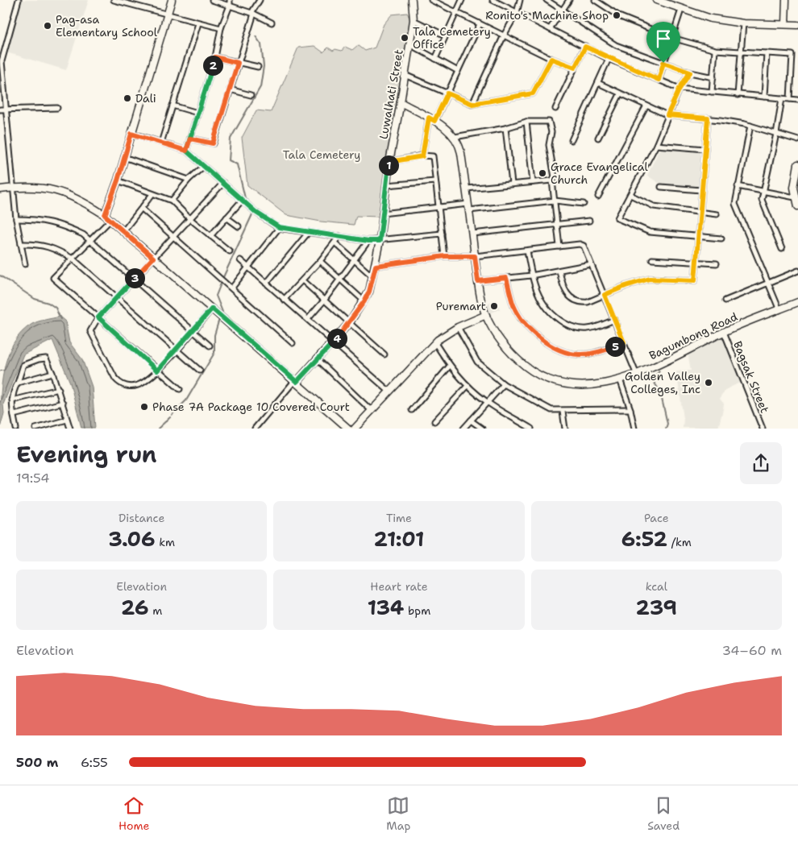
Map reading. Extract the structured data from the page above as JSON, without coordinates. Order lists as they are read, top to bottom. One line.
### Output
{"streets":{"street":["Luwalhati Street","Bagumbong Road","Bagsak Street"]},"crossings":[["Luwalhati Street","Bagumbong Road"],["Bagumbong Road","Bagsak Street"]],"parks":["Tala Cemetery"],"places":["Ronito's Machine Shop","Pag-asa Elementary School","Tala Cemetery Office","Dali","Grace Evangelical Church","Puremart","Golden Valley Colleges, Inc","Phase 7A Package 10 Covered Court"],"page":{"pins":["2","1","3","4","5"],"heading":["Evening run","19:54"],"stats":[["Distance","3.06 km"],["Time","21:01"],["Pace","6:52 /km"],["Elevation","26 m"],["Heart rate","134 bpm"],["kcal","239"]],"chart":["Elevation","34–60 m"],"list":[{"name":"500 m","note":"6:55"}],"tabs":["Home","Map","Saved"]}}
